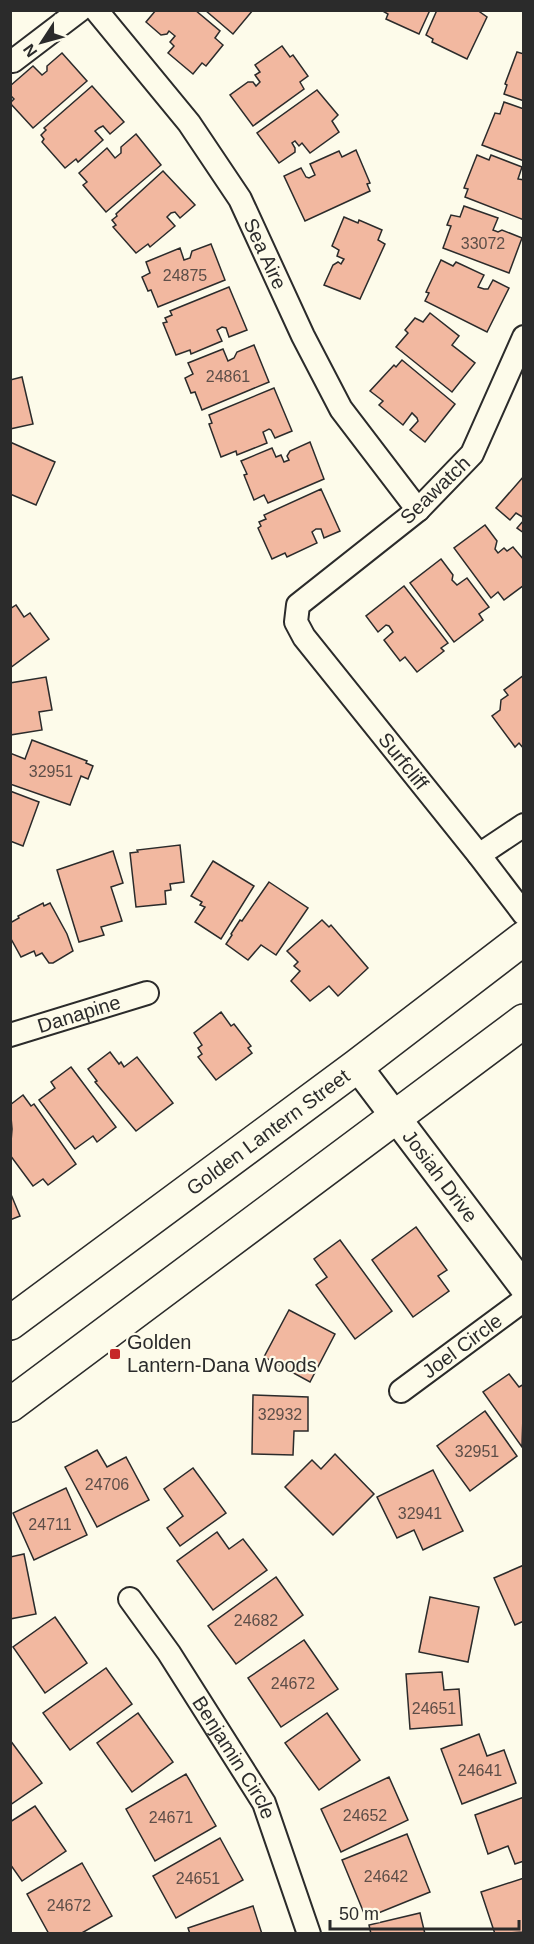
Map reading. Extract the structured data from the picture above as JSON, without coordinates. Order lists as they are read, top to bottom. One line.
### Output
{"streets":{"main road":["Golden Lantern Street"],"street":["Sea Aire","Seawatch","Surfcliff","Danapine","Josiah Drive","Joel Circle","Benjamin Circle"]},"crossings":[["Sea Aire","Seawatch"],["Seawatch","Surfcliff"],["Golden Lantern Street","Josiah Drive"]],"places":{"transit":["Golden Lantern-Dana Woods"]},"house_numbers":["33072","24875","24861","32951","32932","32951","24706","32941","24711","24682","24672","24651","24641","24652","24671","24642","24651","24672"],"scale_bar":"50 m","north":"bottom left"}
